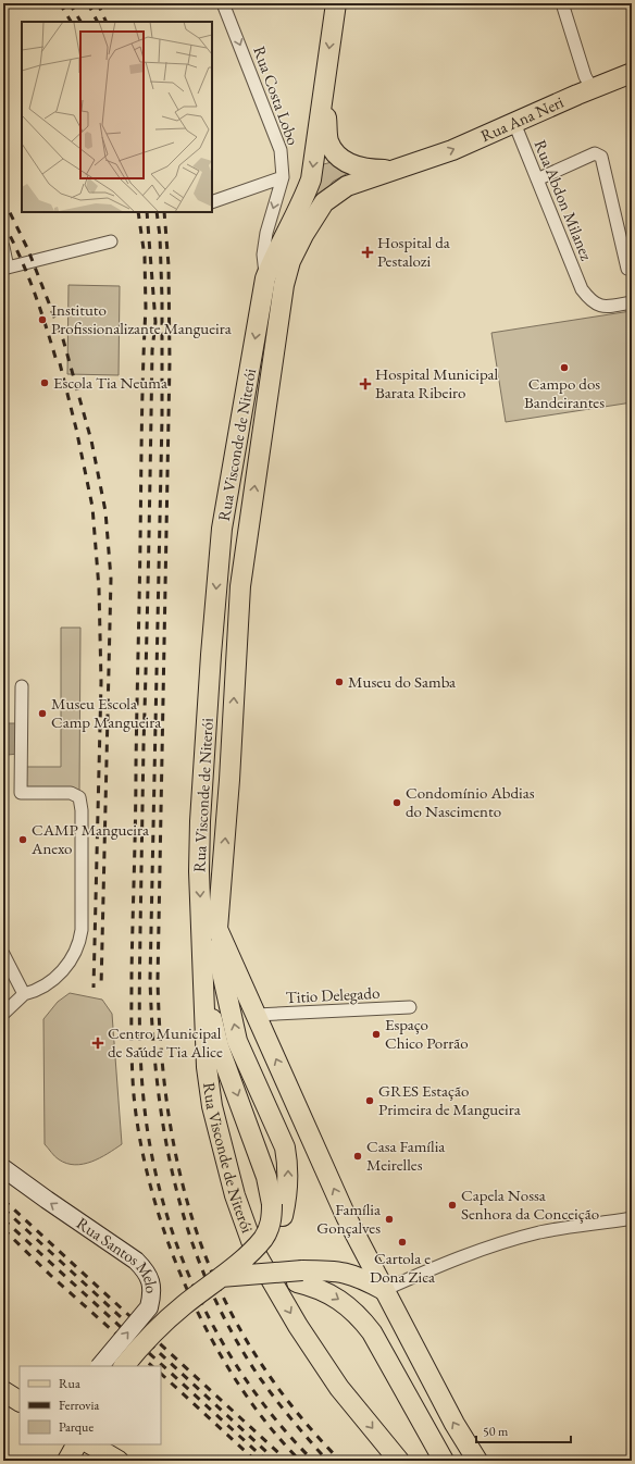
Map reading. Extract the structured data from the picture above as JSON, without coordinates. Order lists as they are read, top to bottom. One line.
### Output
{"streets":{"main road":["Rua Ana Neri","Rua Visconde de Niterói","Rua Santos Melo"],"street":["Rua Costa Lobo","Rua Abdon Milanez","Titio Delegado"]},"crossings":[["Rua Costa Lobo","Rua Visconde de Niterói"],["Rua Ana Neri","Rua Abdon Milanez"],["Rua Ana Neri","Rua Visconde de Niterói"],["Rua Visconde de Niterói","Titio Delegado"]],"one_way":["Rua Costa Lobo","Rua Ana Neri"],"places":{"health":["Hospital da Pestalozi","Hospital Municipal Barata Ribeiro","Centro Municipal de Saúde Tia Alice"],"other":["Instituto Profissionalizante Mangueira","Campo dos Bandeirantes","Escola Tia Neuma","Museu do Samba","Museu Escola Camp Mangueira","Condomínio Abdias do Nascimento","CAMP Mangueira Anexo","Espaço Chico Porrão","GRES Estação Primeira de Mangueira","Casa Família Meirelles","Capela Nossa Senhora da Conceição","Família Gonçalves","Cartola e Dona Zica"]},"legend":["Rua","Ferrovia","Parque"],"scale_bar":"50 m"}
